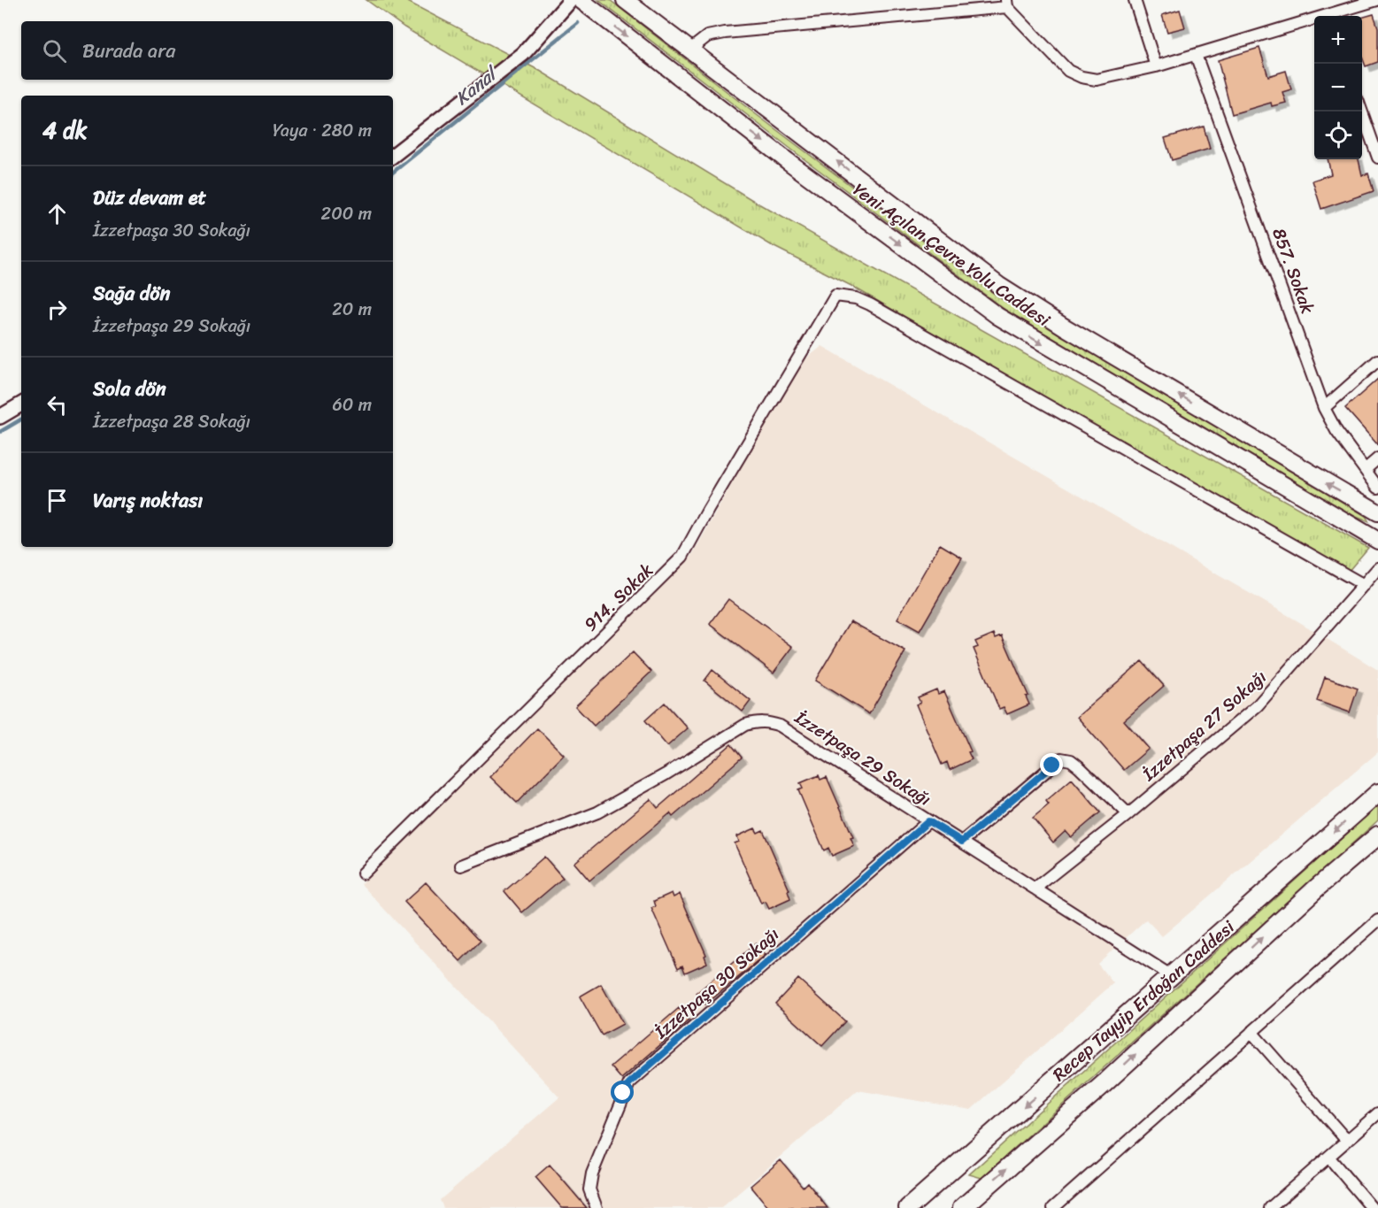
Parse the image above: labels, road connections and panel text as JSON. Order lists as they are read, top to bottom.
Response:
{
  "streets": {
    "main road": ["Yeni Açılan Çevre Yolu Caddesi", "Recep Tayyip Erdoğan Caddesi"],
    "street": [
      "857. Sokak",
      "914. Sokak",
      "İzzetpaşa 27 Sokağı",
      "İzzetpaşa 29 Sokağı",
      "İzzetpaşa 30 Sokağı"
    ]
  },
  "crossings": [
    ["914. Sokak", "İzzetpaşa 27 Sokağı"],
    ["İzzetpaşa 27 Sokağı", "İzzetpaşa 29 Sokağı"],
    ["İzzetpaşa 29 Sokağı", "İzzetpaşa 30 Sokağı"],
    ["İzzetpaşa 29 Sokağı", "Recep Tayyip Erdoğan Caddesi"]
  ],
  "water": ["Kanal"],
  "page": {
    "map_buttons": ["+", "−"],
    "search": "Burada ara",
    "heading": ["4 dk", "Yaya · 280 m"],
    "list": [
      ["Düz devam et", "İzzetpaşa 30 Sokağı", "200 m"],
      ["Sağa dön", "İzzetpaşa 29 Sokağı", "20 m"],
      ["Sola dön", "İzzetpaşa 28 Sokağı", "60 m"],
      "Varış noktası"
    ]
  }
}
